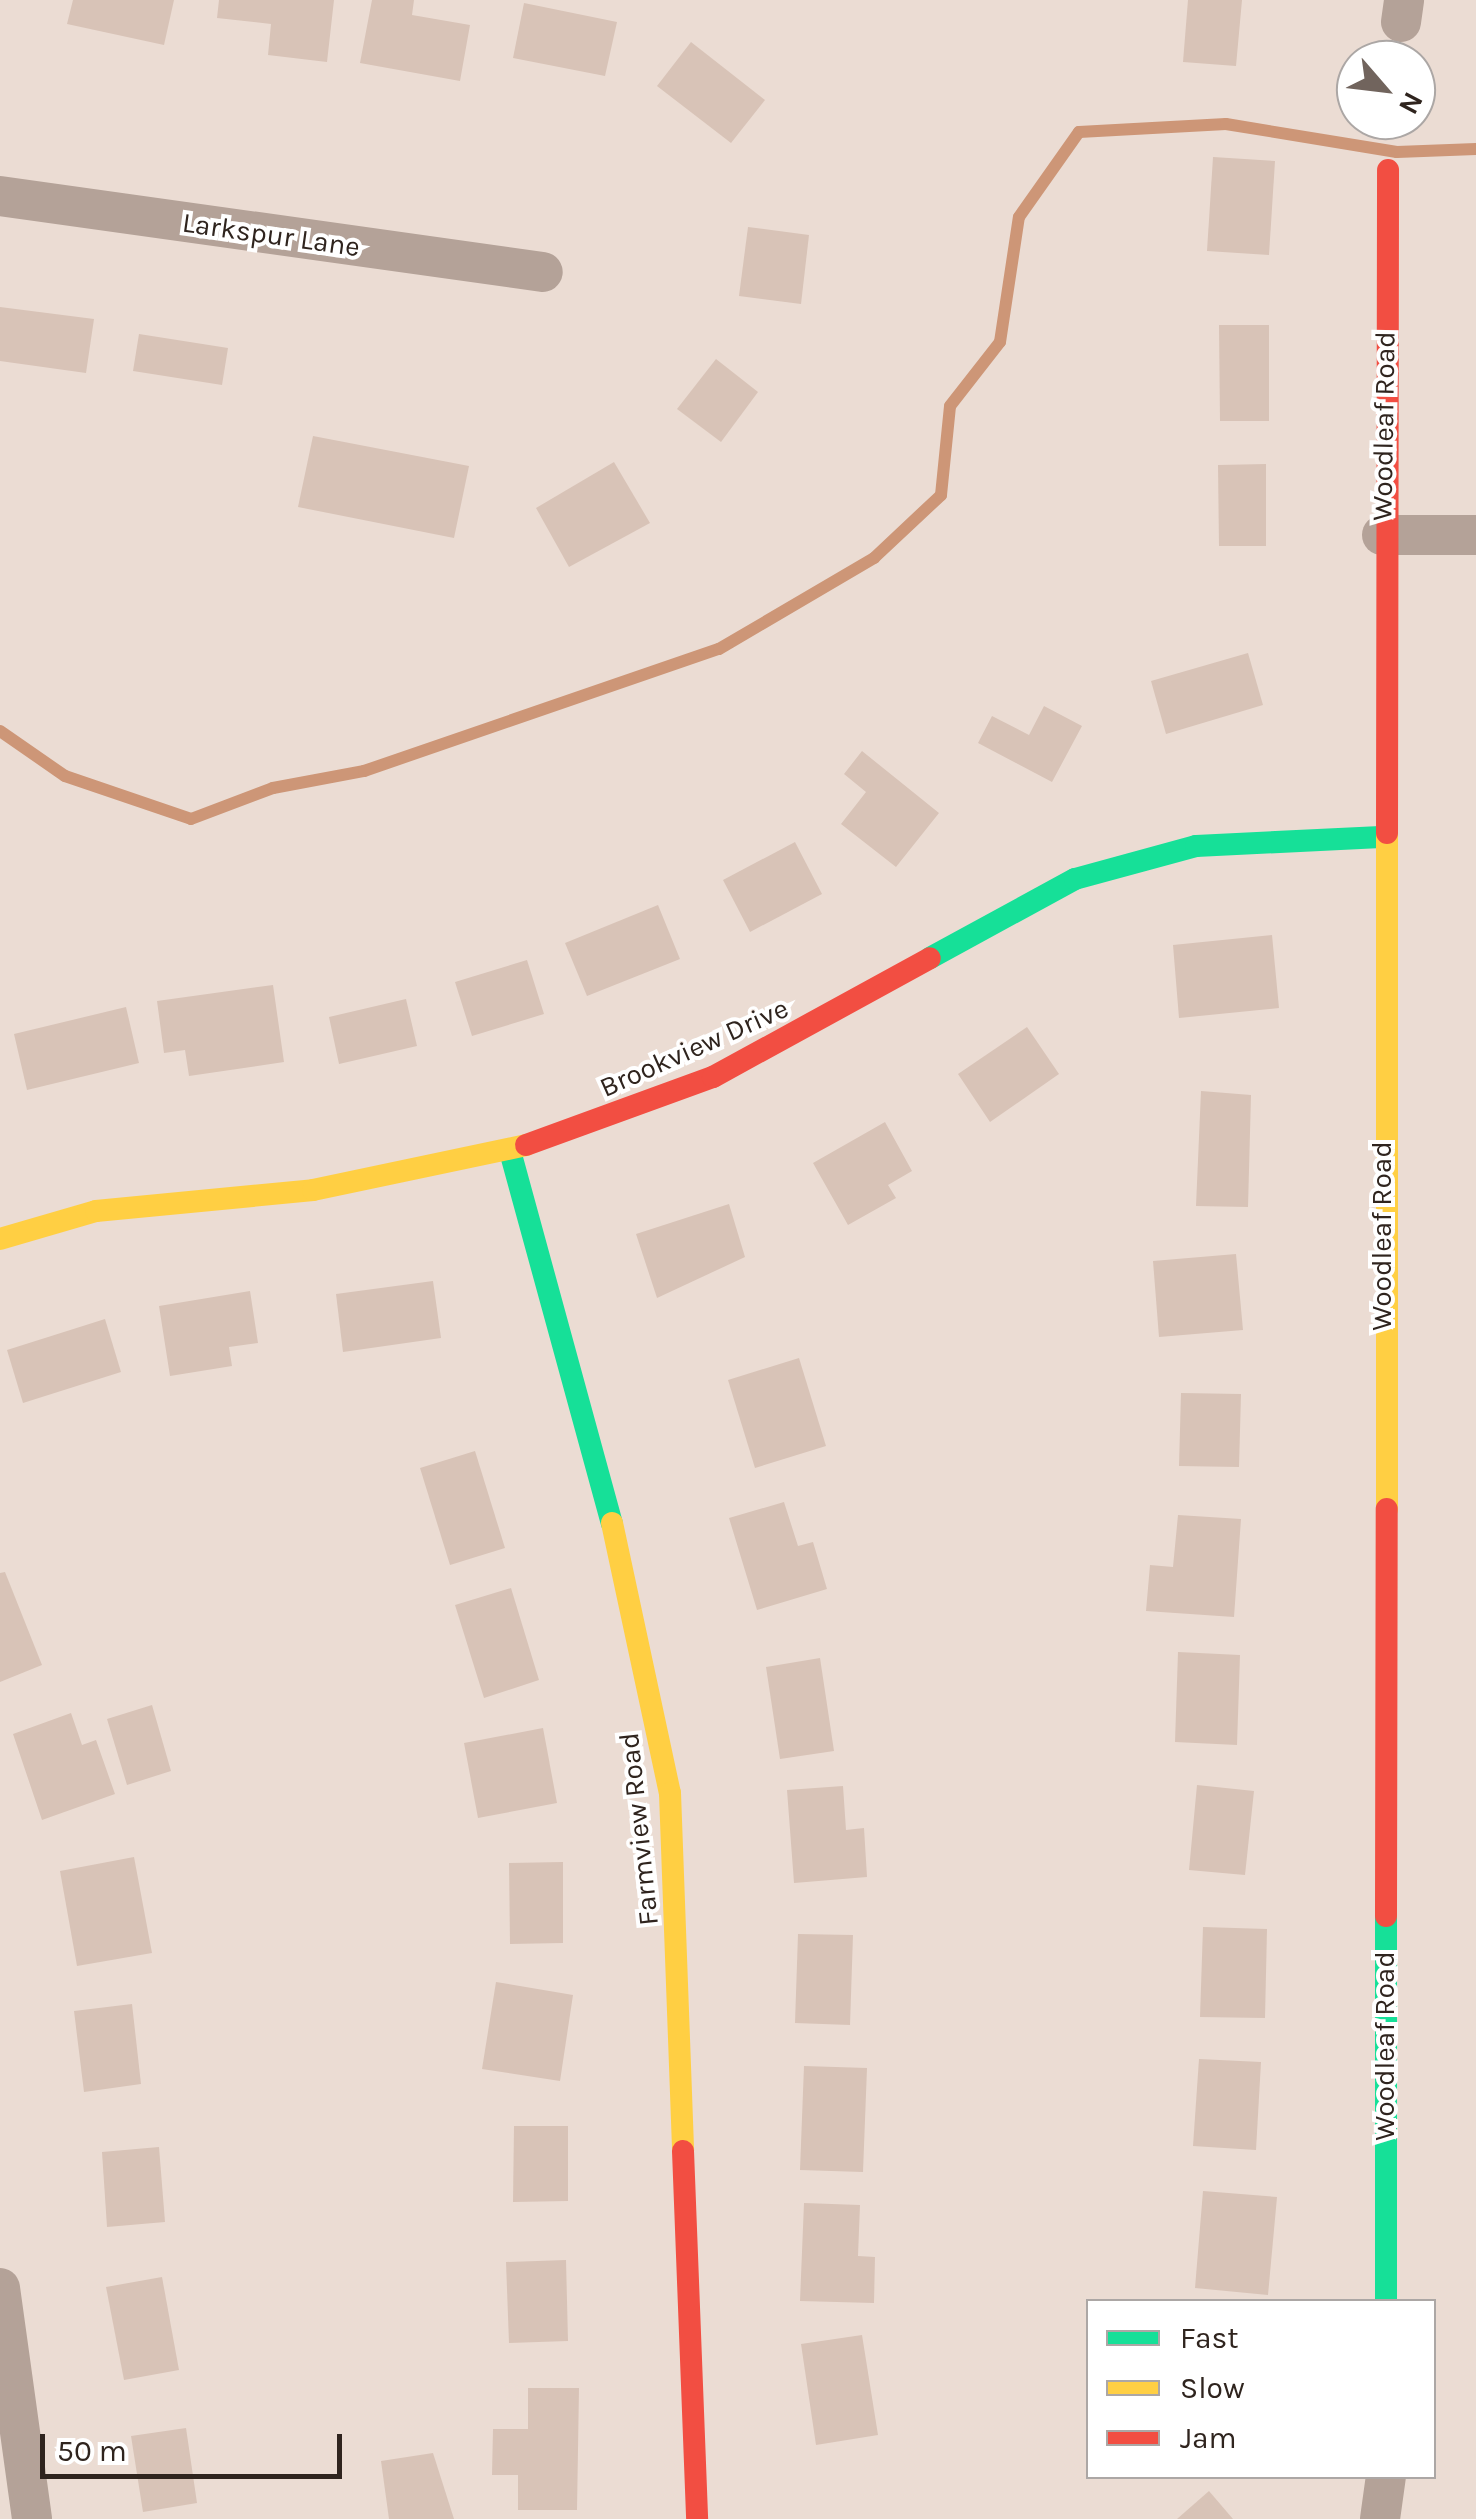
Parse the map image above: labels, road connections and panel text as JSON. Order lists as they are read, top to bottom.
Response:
{
  "streets": {
    "street": [
      "Larkspur Lane",
      "Woodleaf Road",
      "Brookview Drive",
      "Farmview Road"
    ]
  },
  "crossings": [
    ["Woodleaf Road", "Brookview Drive"],
    ["Brookview Drive", "Farmview Road"]
  ],
  "legend": ["Fast", "Slow", "Jam"],
  "scale_bar": "50 m",
  "north": "bottom right"
}
